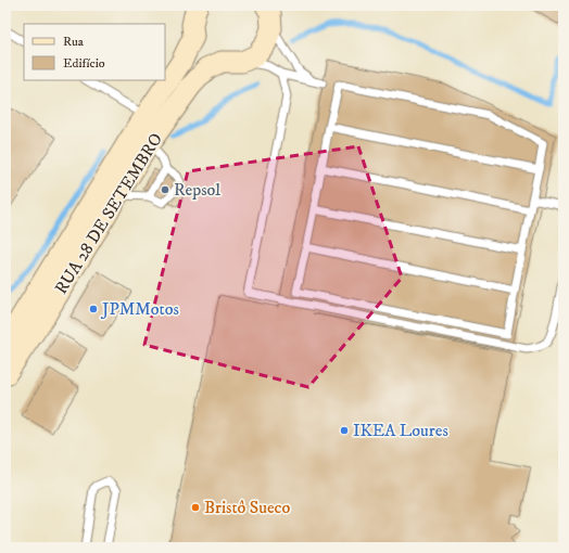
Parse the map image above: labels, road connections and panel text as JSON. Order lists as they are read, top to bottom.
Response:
{
  "streets": {
    "main road": ["RUA 28 DE SETEMBRO"]
  },
  "places": [
    "Repsol",
    "JPMMotos",
    "IKEA Loures",
    "Bristô Sueco"
  ],
  "legend": ["Rua", "Edifício"]
}
